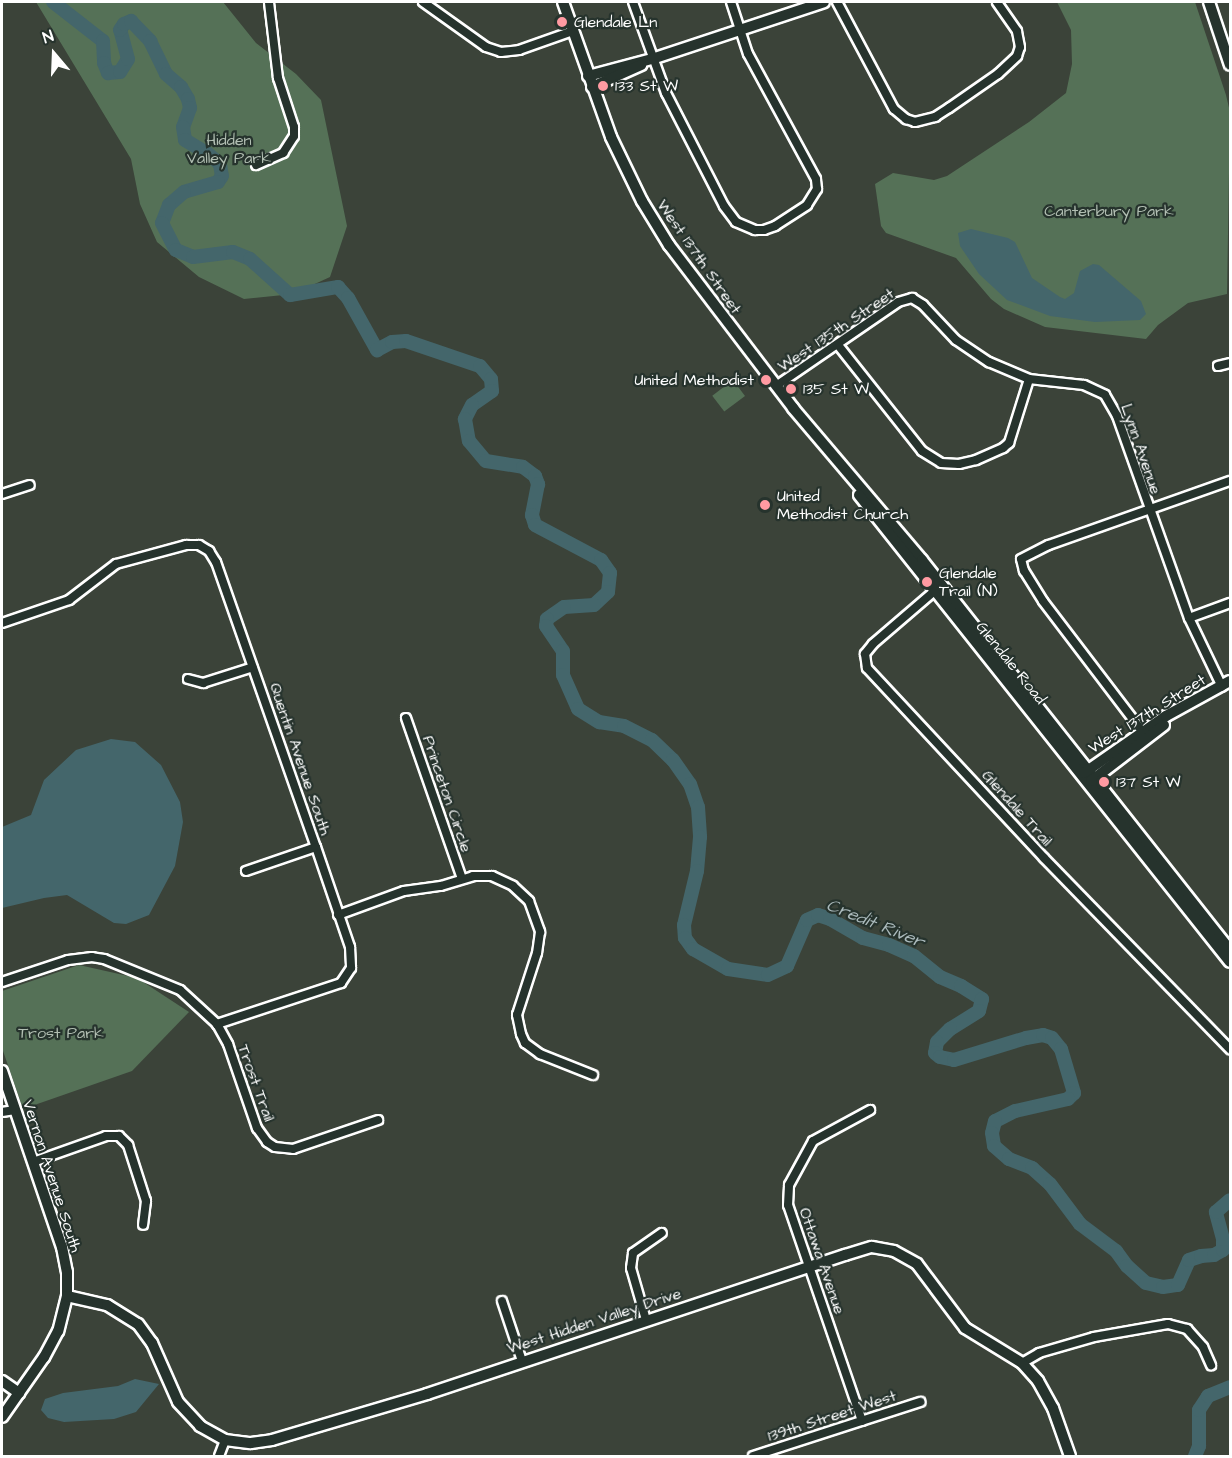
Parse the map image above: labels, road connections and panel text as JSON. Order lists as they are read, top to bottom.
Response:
{
  "streets": {
    "street": [
      "West 137th Street",
      "West 135th Street",
      "Lynn Avenue",
      "Glendale Road",
      "Quentin Avenue South",
      "Princeton Circle",
      "Glendale Trail",
      "Trost Trail",
      "Vernon Avenue South",
      "Ottawa Avenue",
      "West Hidden Valley Drive",
      "139th Street West"
    ]
  },
  "crossings": [
    ["West 137th Street", "West 135th Street"],
    ["West 137th Street", "Lynn Avenue"],
    ["West 137th Street", "Glendale Road"],
    ["West 135th Street", "Lynn Avenue"],
    ["Glendale Road", "Glendale Trail"],
    ["Quentin Avenue South", "Trost Trail"],
    ["Ottawa Avenue", "West Hidden Valley Drive"],
    ["Ottawa Avenue", "139th Street West"]
  ],
  "water": ["Credit River"],
  "parks": ["Hidden Valley Park", "Canterbury Park", "Trost Park"],
  "places": [
    "Glendale Ln",
    "133 St W",
    "United Methodist",
    "135 St W",
    "United Methodist Church",
    "Glendale Trail (N)",
    "137 St W"
  ],
  "north": "top"
}
